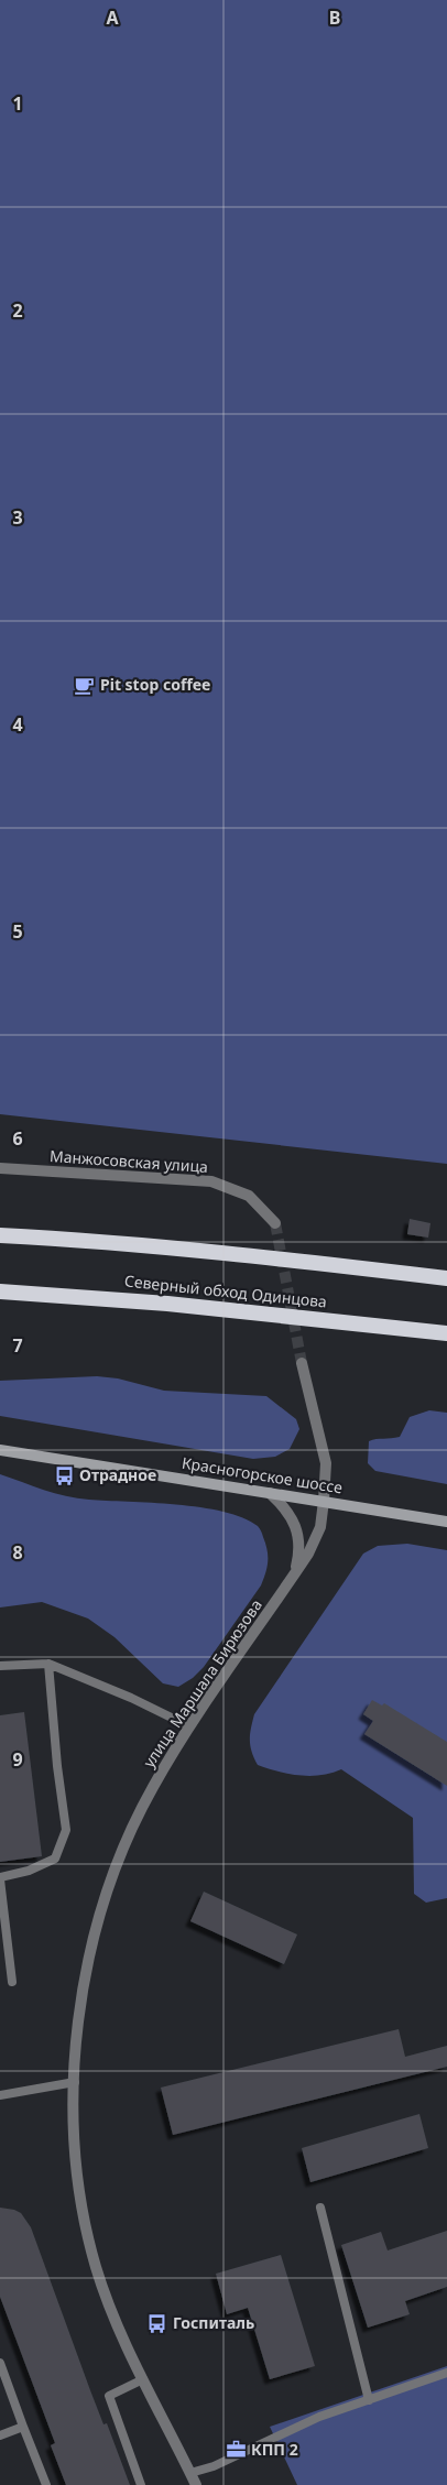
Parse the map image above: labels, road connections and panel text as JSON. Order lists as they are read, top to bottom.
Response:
{
  "streets": {
    "highway": ["Северный обход Одинцова"],
    "main road": ["Красногорское шоссе"],
    "street": ["Манжосовская улица", "улица Маршала Бирюзова"]
  },
  "crossings": [
    ["Красногорское шоссе", "улица Маршала Бирюзова"]
  ],
  "places": {
    "cafe": ["Pit stop coffee"],
    "bus stop": ["Отрадное", "Госпиталь"],
    "office": ["КПП 2"]
  },
  "grid": {
    "columns": ["A", "B"],
    "rows": [
      "1",
      "2",
      "3",
      "4",
      "5",
      "6",
      "7",
      "8",
      "9"
    ]
  }
}
